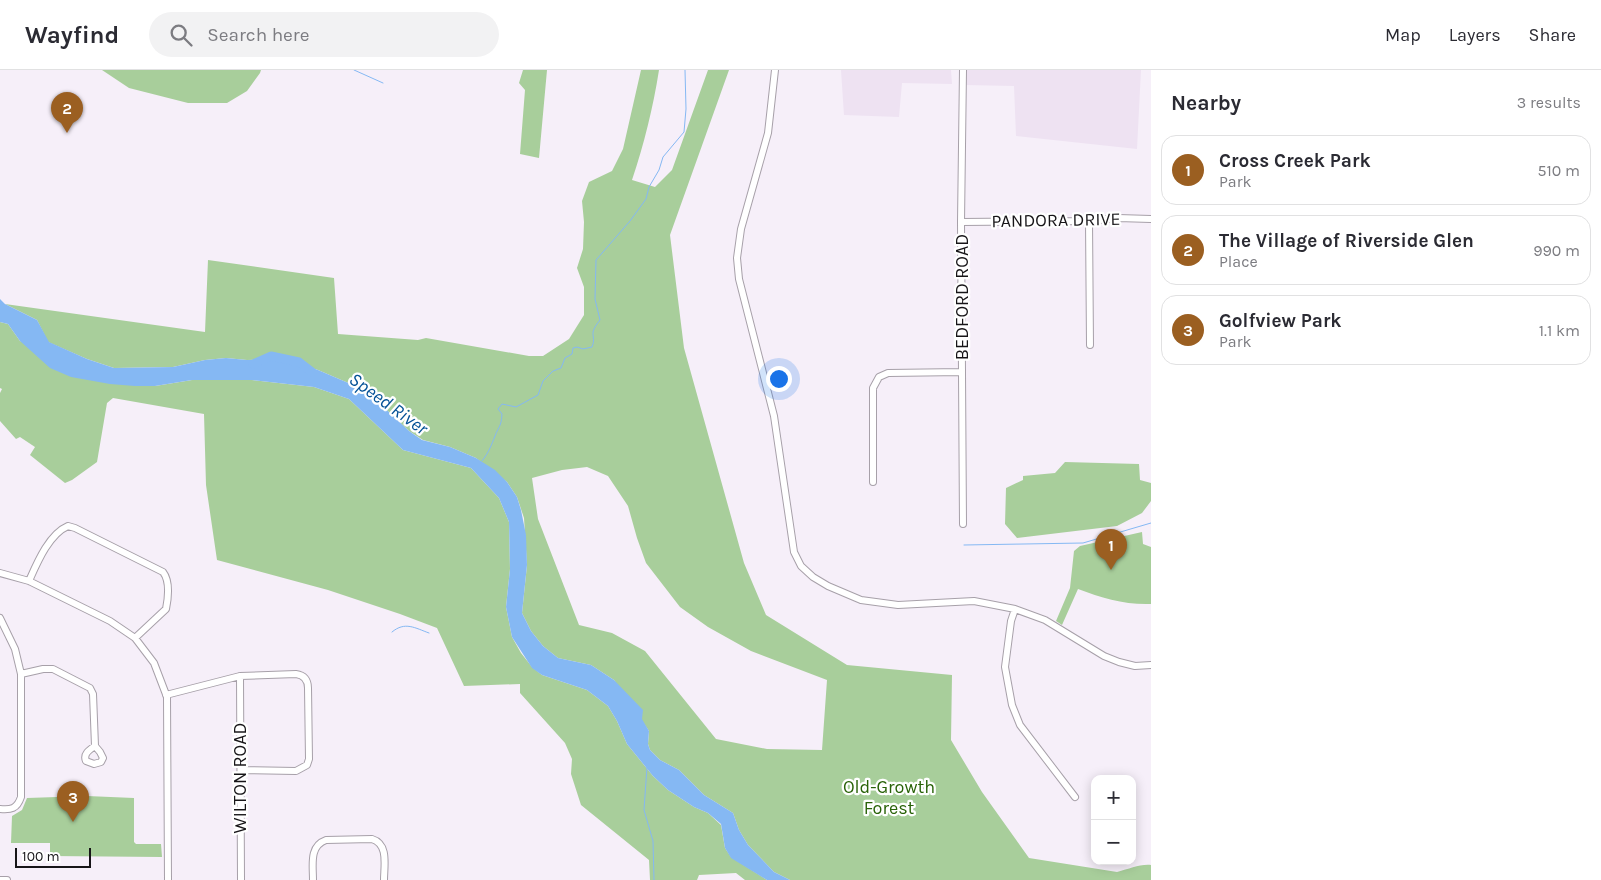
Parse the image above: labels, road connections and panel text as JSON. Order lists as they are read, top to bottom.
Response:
{
  "streets": {
    "street": ["PANDORA DRIVE", "BEDFORD ROAD", "WILTON ROAD"]
  },
  "crossings": [
    ["PANDORA DRIVE", "BEDFORD ROAD"]
  ],
  "water": ["Speed River"],
  "parks": ["Old-Growth Forest"],
  "scale_bar": "100 m",
  "page": {
    "header": "Wayfind",
    "search": "Search here",
    "nav": ["Map", "Layers", "Share"],
    "heading": ["Nearby", "3 results"],
    "pins": ["2", "1", "3"],
    "list": [
      {
        "mark": "1",
        "name": "Cross Creek Park",
        "note": "Park",
        "value": "510 m"
      },
      {
        "mark": "2",
        "name": "The Village of Riverside Glen",
        "note": "Place",
        "value": "990 m"
      },
      {
        "mark": "3",
        "name": "Golfview Park",
        "note": "Park",
        "value": "1.1 km"
      }
    ],
    "map_buttons": ["+", "−"],
    "scale": "100 m"
  }
}
